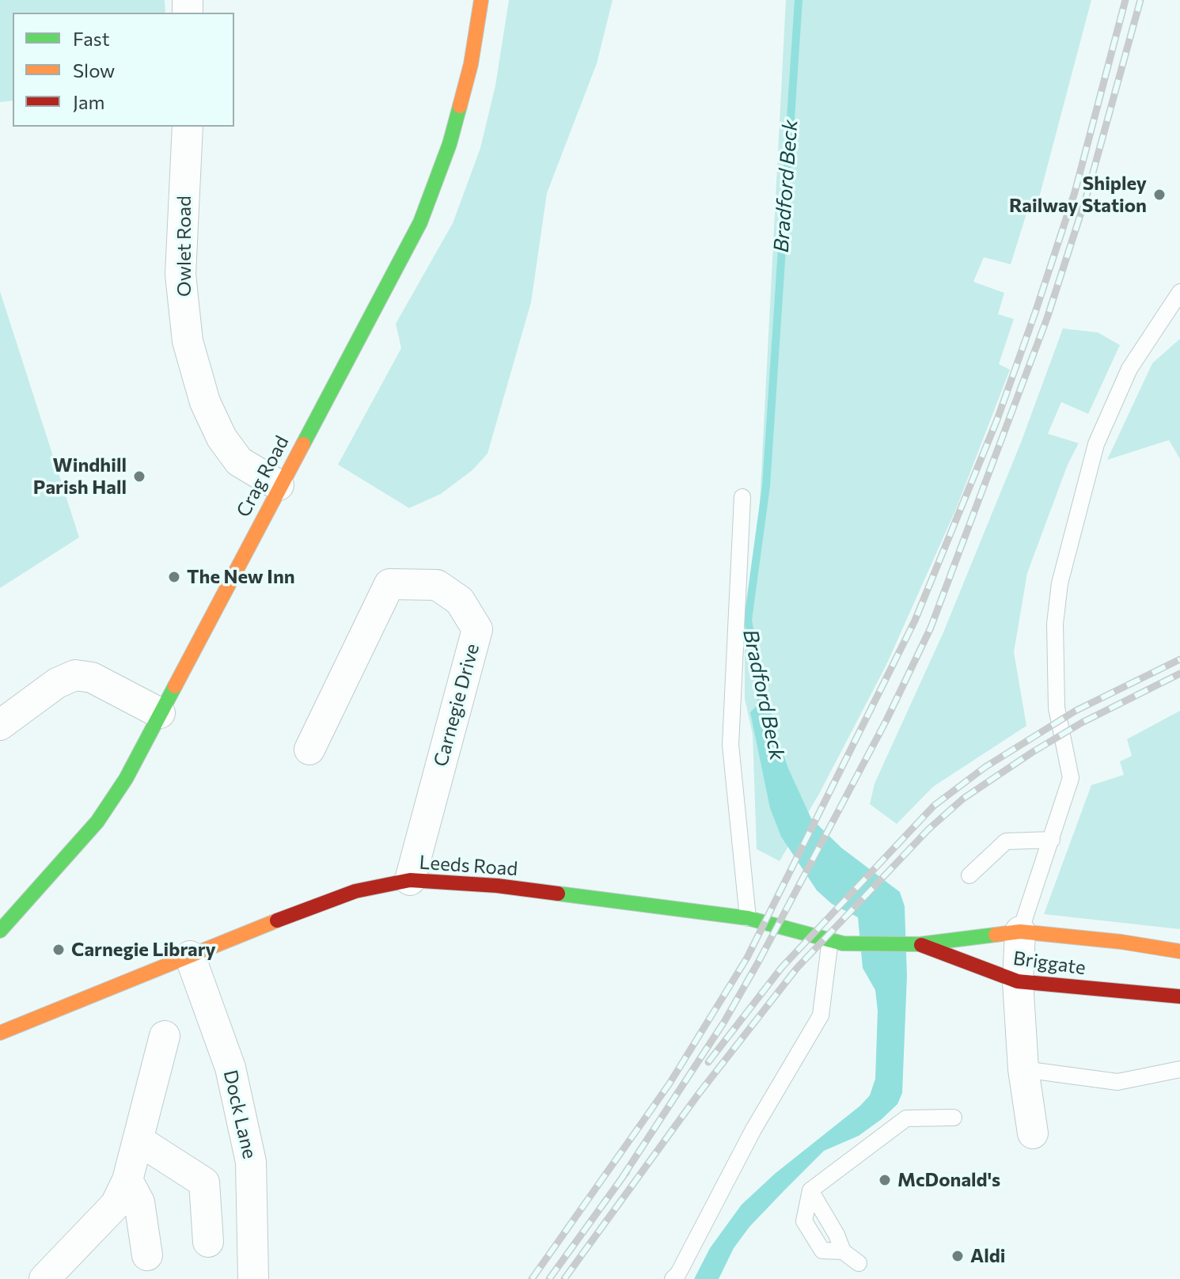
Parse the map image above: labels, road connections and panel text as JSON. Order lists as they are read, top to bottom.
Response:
{
  "streets": {
    "main road": ["Crag Road", "Leeds Road", "Briggate"],
    "street": ["Owlet Road", "Carnegie Drive", "Dock Lane"]
  },
  "crossings": [
    ["Owlet Road", "Crag Road"],
    ["Carnegie Drive", "Leeds Road"],
    ["Leeds Road", "Briggate"],
    ["Leeds Road", "Dock Lane"]
  ],
  "water": ["Bradford Beck"],
  "places": [
    "Shipley Railway Station",
    "Windhill Parish Hall",
    "The New Inn",
    "Carnegie Library",
    "McDonald's",
    "Aldi"
  ],
  "legend": ["Fast", "Slow", "Jam"]
}
